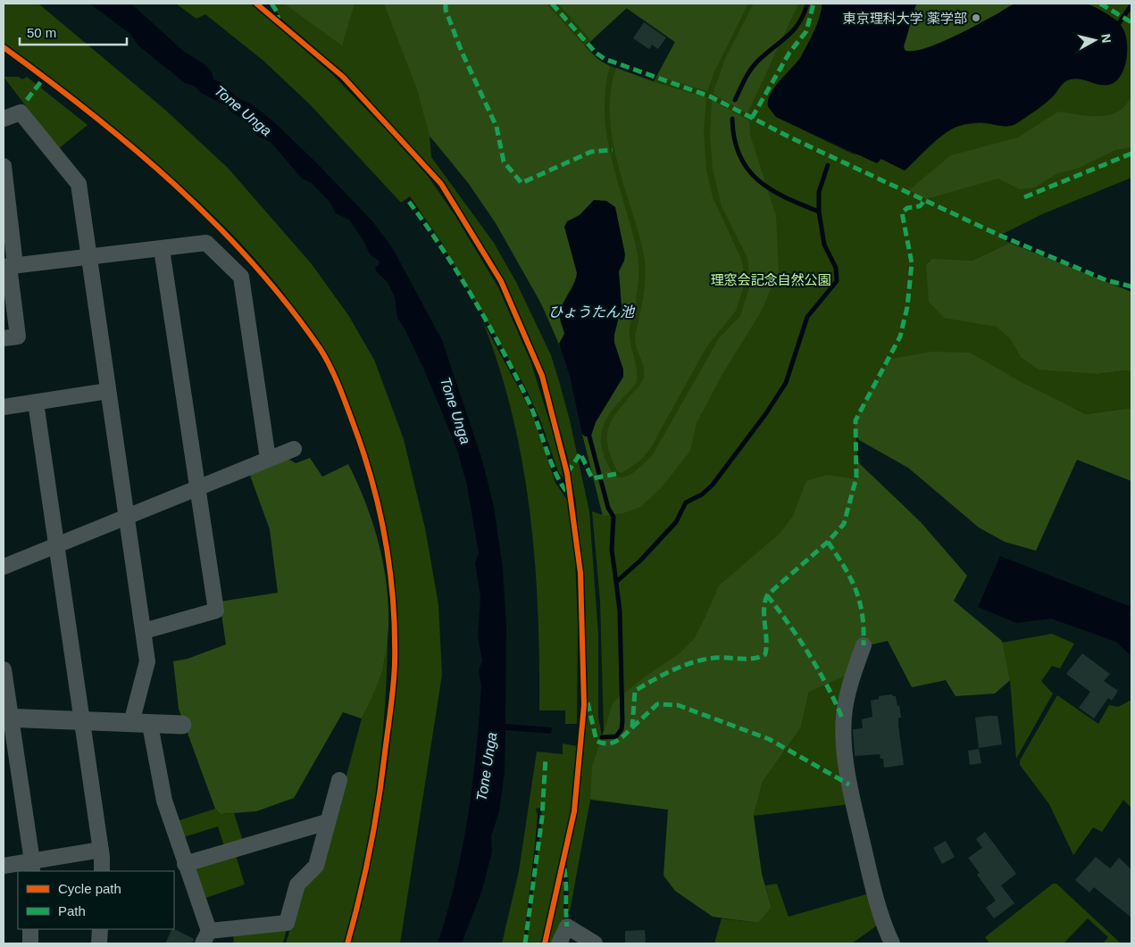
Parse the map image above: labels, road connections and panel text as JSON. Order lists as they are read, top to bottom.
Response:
{
  "water": ["Tone Unga", "ひょうたん池"],
  "parks": ["理窓会記念自然公園"],
  "places": ["東京理科大学 薬学部"],
  "legend": ["Cycle path", "Path"],
  "scale_bar": "50 m",
  "north": "right"
}
